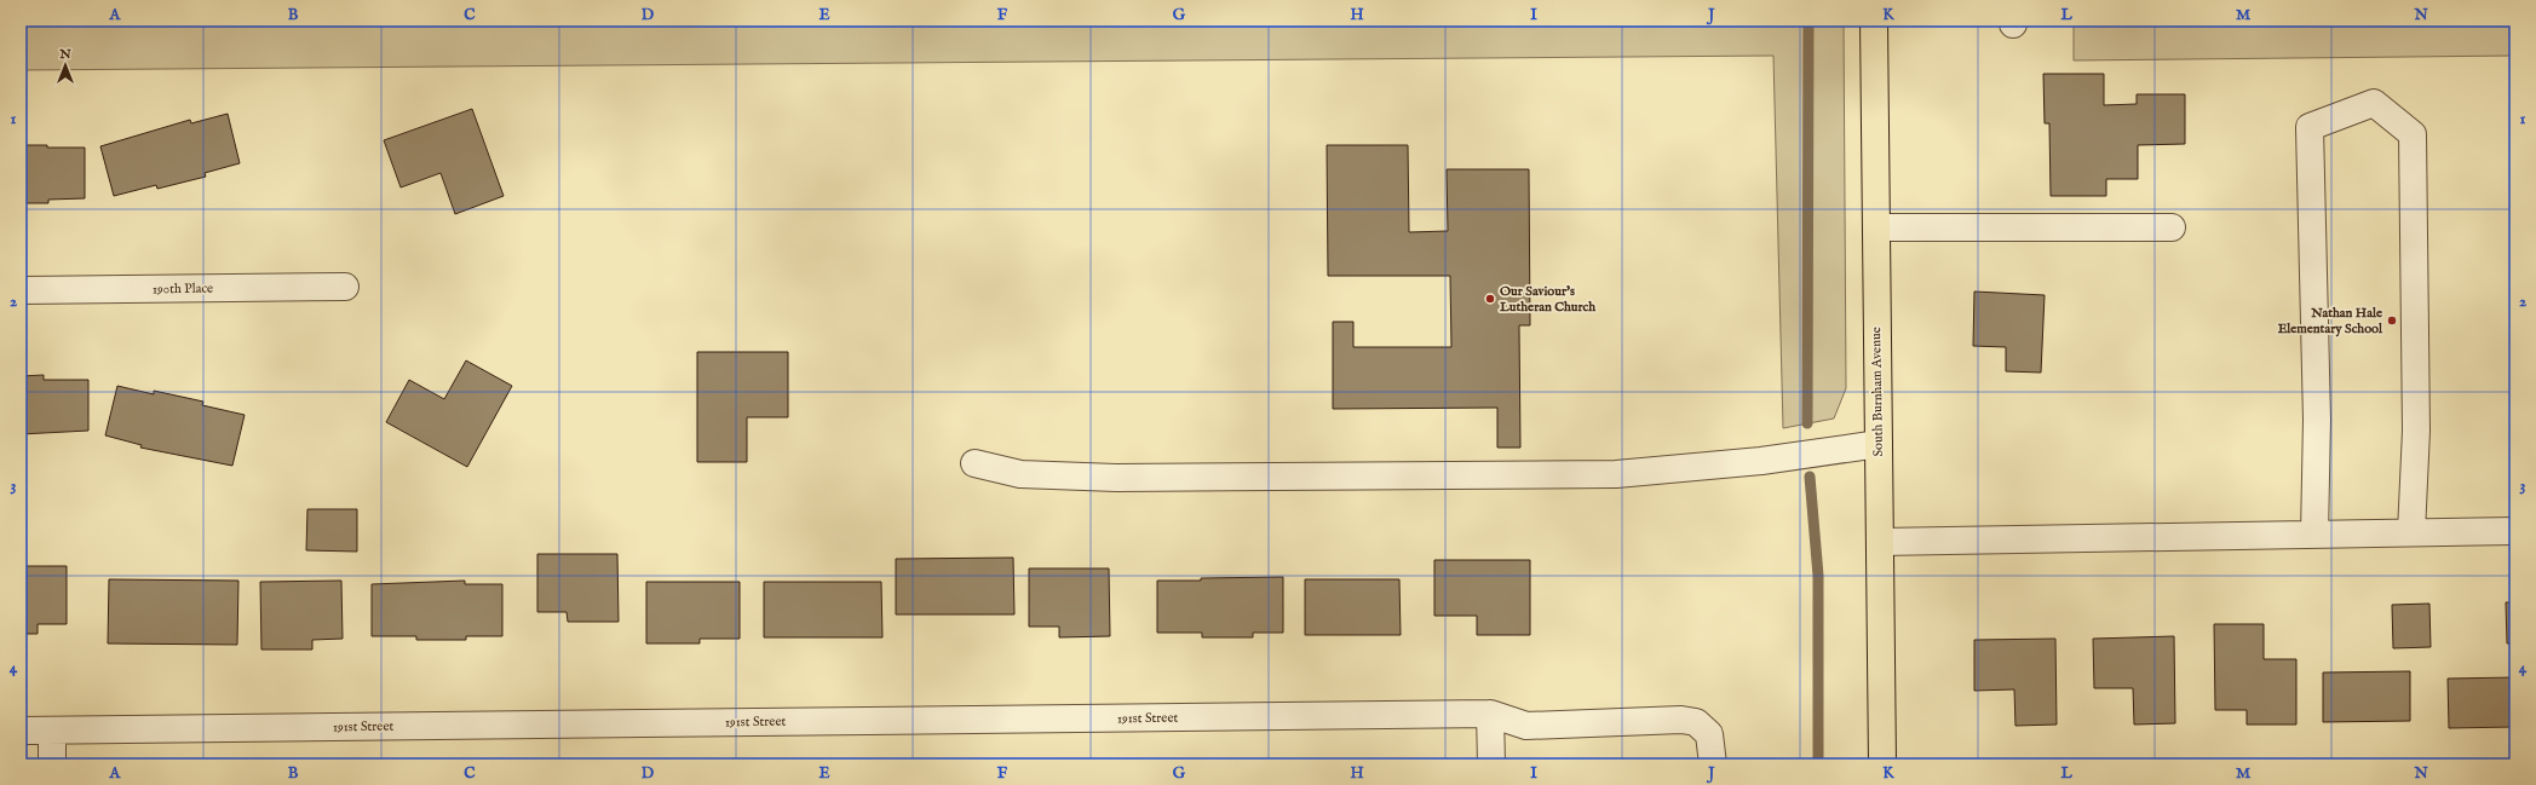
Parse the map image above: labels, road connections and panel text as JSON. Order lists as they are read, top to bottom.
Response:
{
  "streets": {
    "main road": ["South Burnham Avenue"],
    "street": ["190th Place", "191st Street"]
  },
  "places": ["Our Saviour's Lutheran Church", "Nathan Hale Elementary School"],
  "north": "top",
  "grid": {
    "columns": [
      "A",
      "B",
      "C",
      "D",
      "E",
      "F",
      "G",
      "H",
      "I",
      "J",
      "K",
      "L",
      "M",
      "N"
    ],
    "rows": [
      "1",
      "2",
      "3",
      "4"
    ]
  }
}
